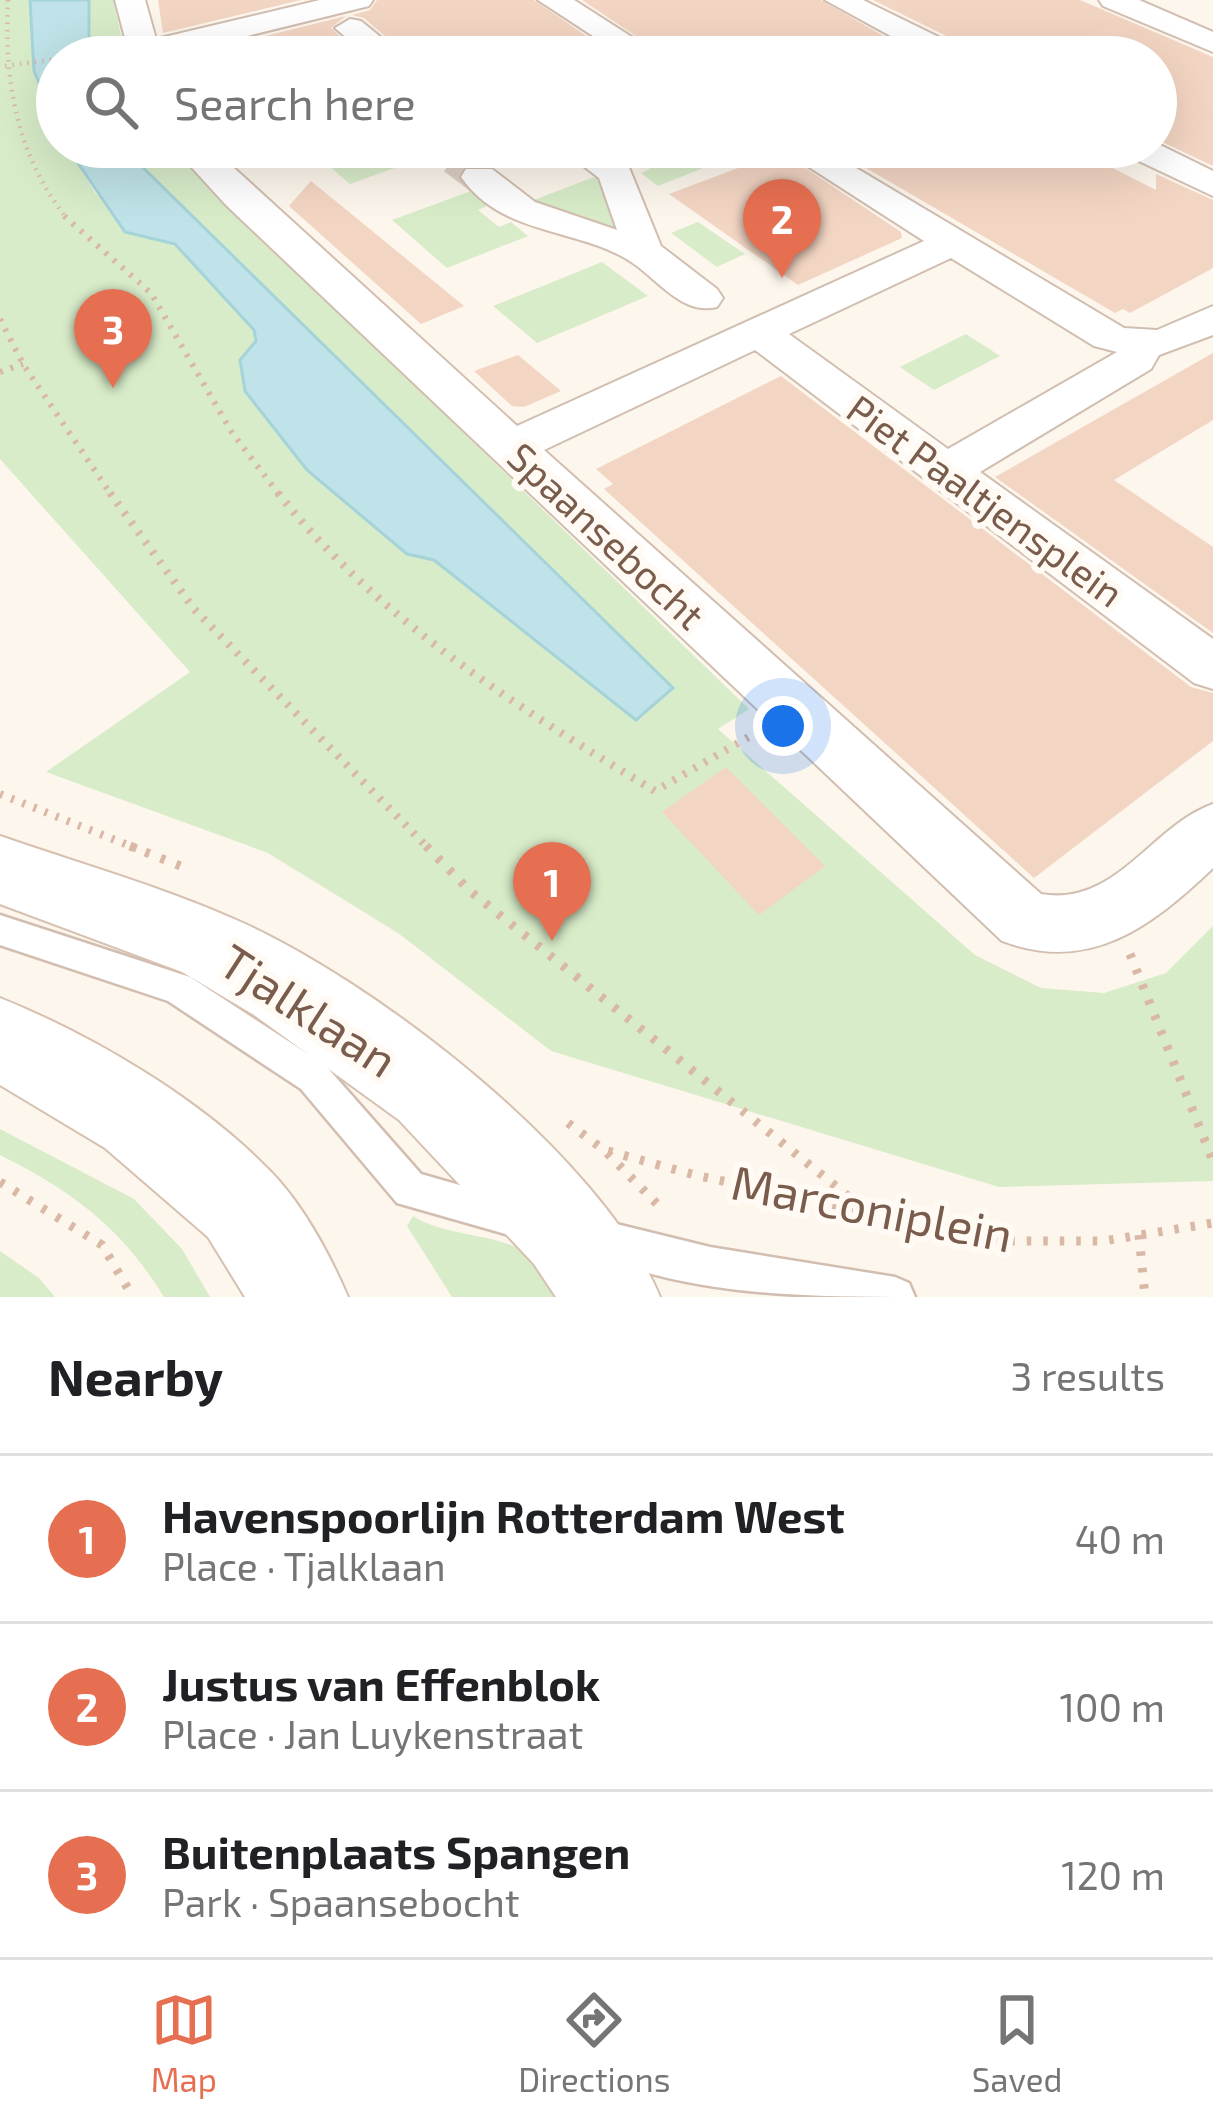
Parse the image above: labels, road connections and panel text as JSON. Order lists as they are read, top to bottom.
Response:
{
  "streets": {
    "main road": ["Tjalklaan"],
    "street": ["Piet Paaltjensplein", "Spaansebocht"],
    "lane": ["Marconiplein"]
  },
  "crossings": [
    ["Tjalklaan", "Marconiplein"]
  ],
  "page": {
    "search": "Search here",
    "pins": ["2", "3", "1"],
    "heading": ["Nearby", "3 results"],
    "list": [
      {
        "mark": "1",
        "name": "Havenspoorlijn Rotterdam West",
        "note": "Place · Tjalklaan",
        "value": "40 m"
      },
      {
        "mark": "2",
        "name": "Justus van Effenblok",
        "note": "Place · Jan Luykenstraat",
        "value": "100 m"
      },
      {
        "mark": "3",
        "name": "Buitenplaats Spangen",
        "note": "Park · Spaansebocht",
        "value": "120 m"
      }
    ],
    "nav": ["Map", "Directions", "Saved"]
  }
}
